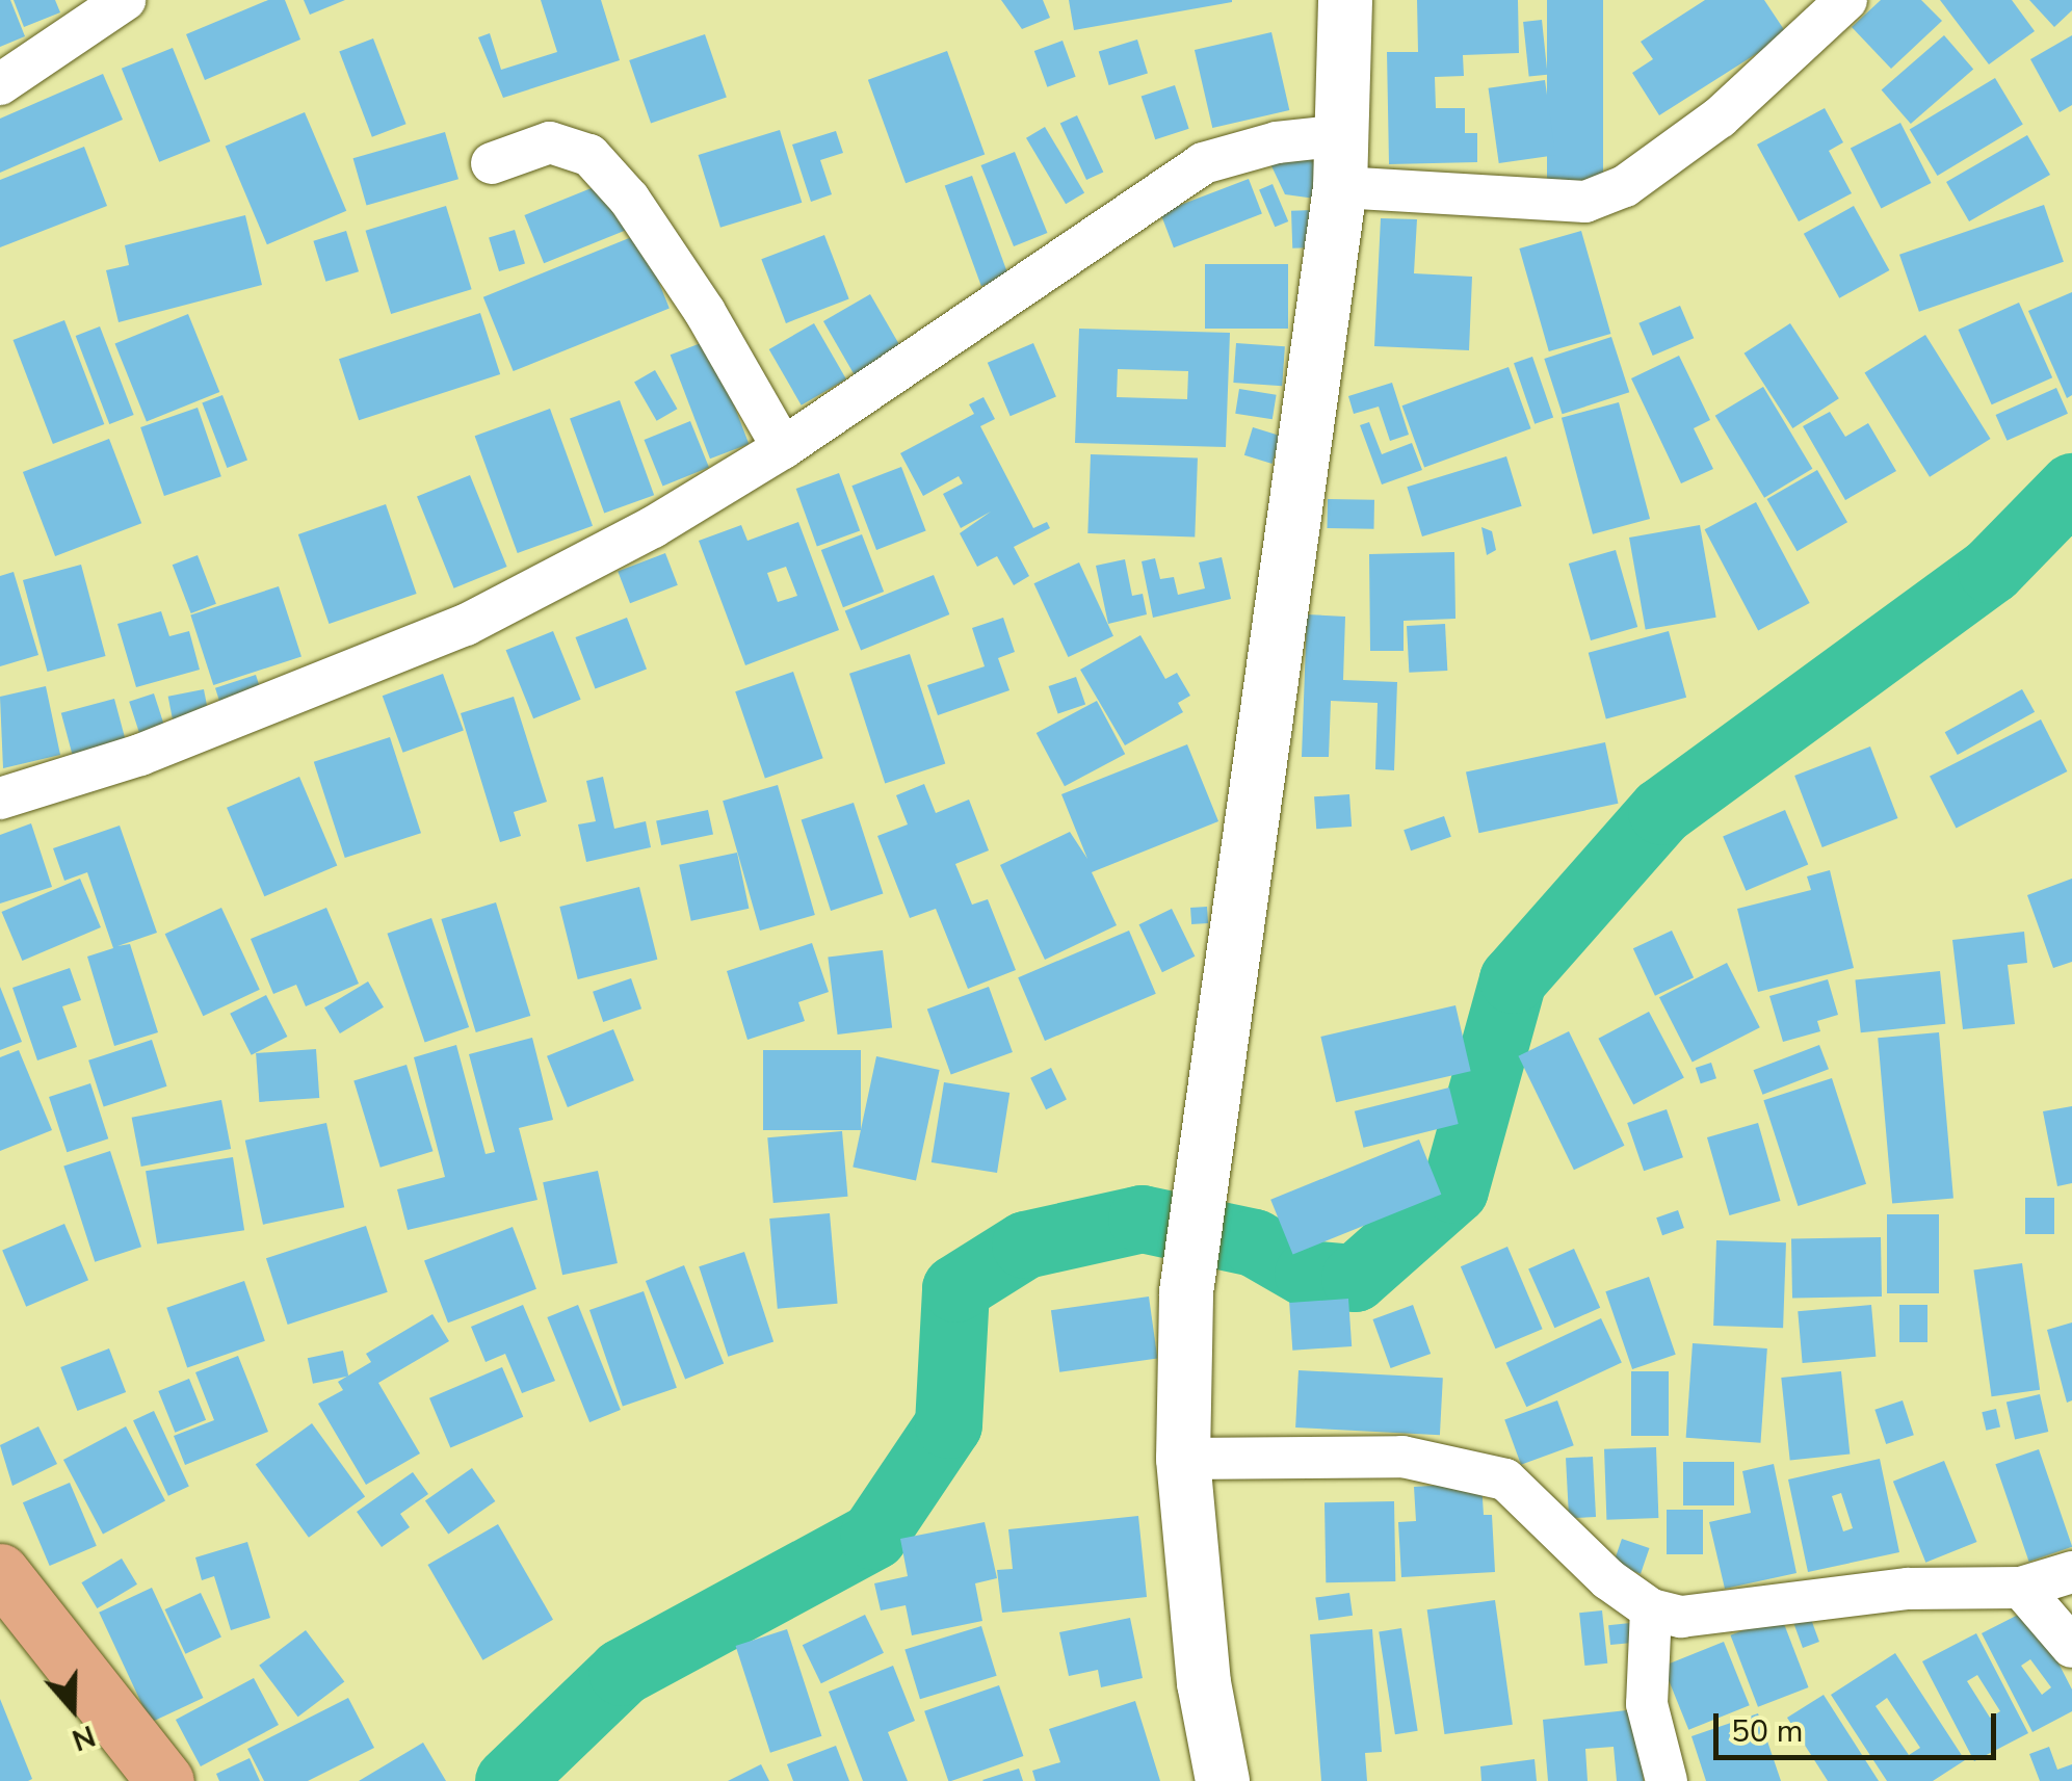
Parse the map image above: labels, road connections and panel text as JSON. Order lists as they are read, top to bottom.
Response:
{
  "scale_bar": "50 m",
  "north": "bottom"
}
